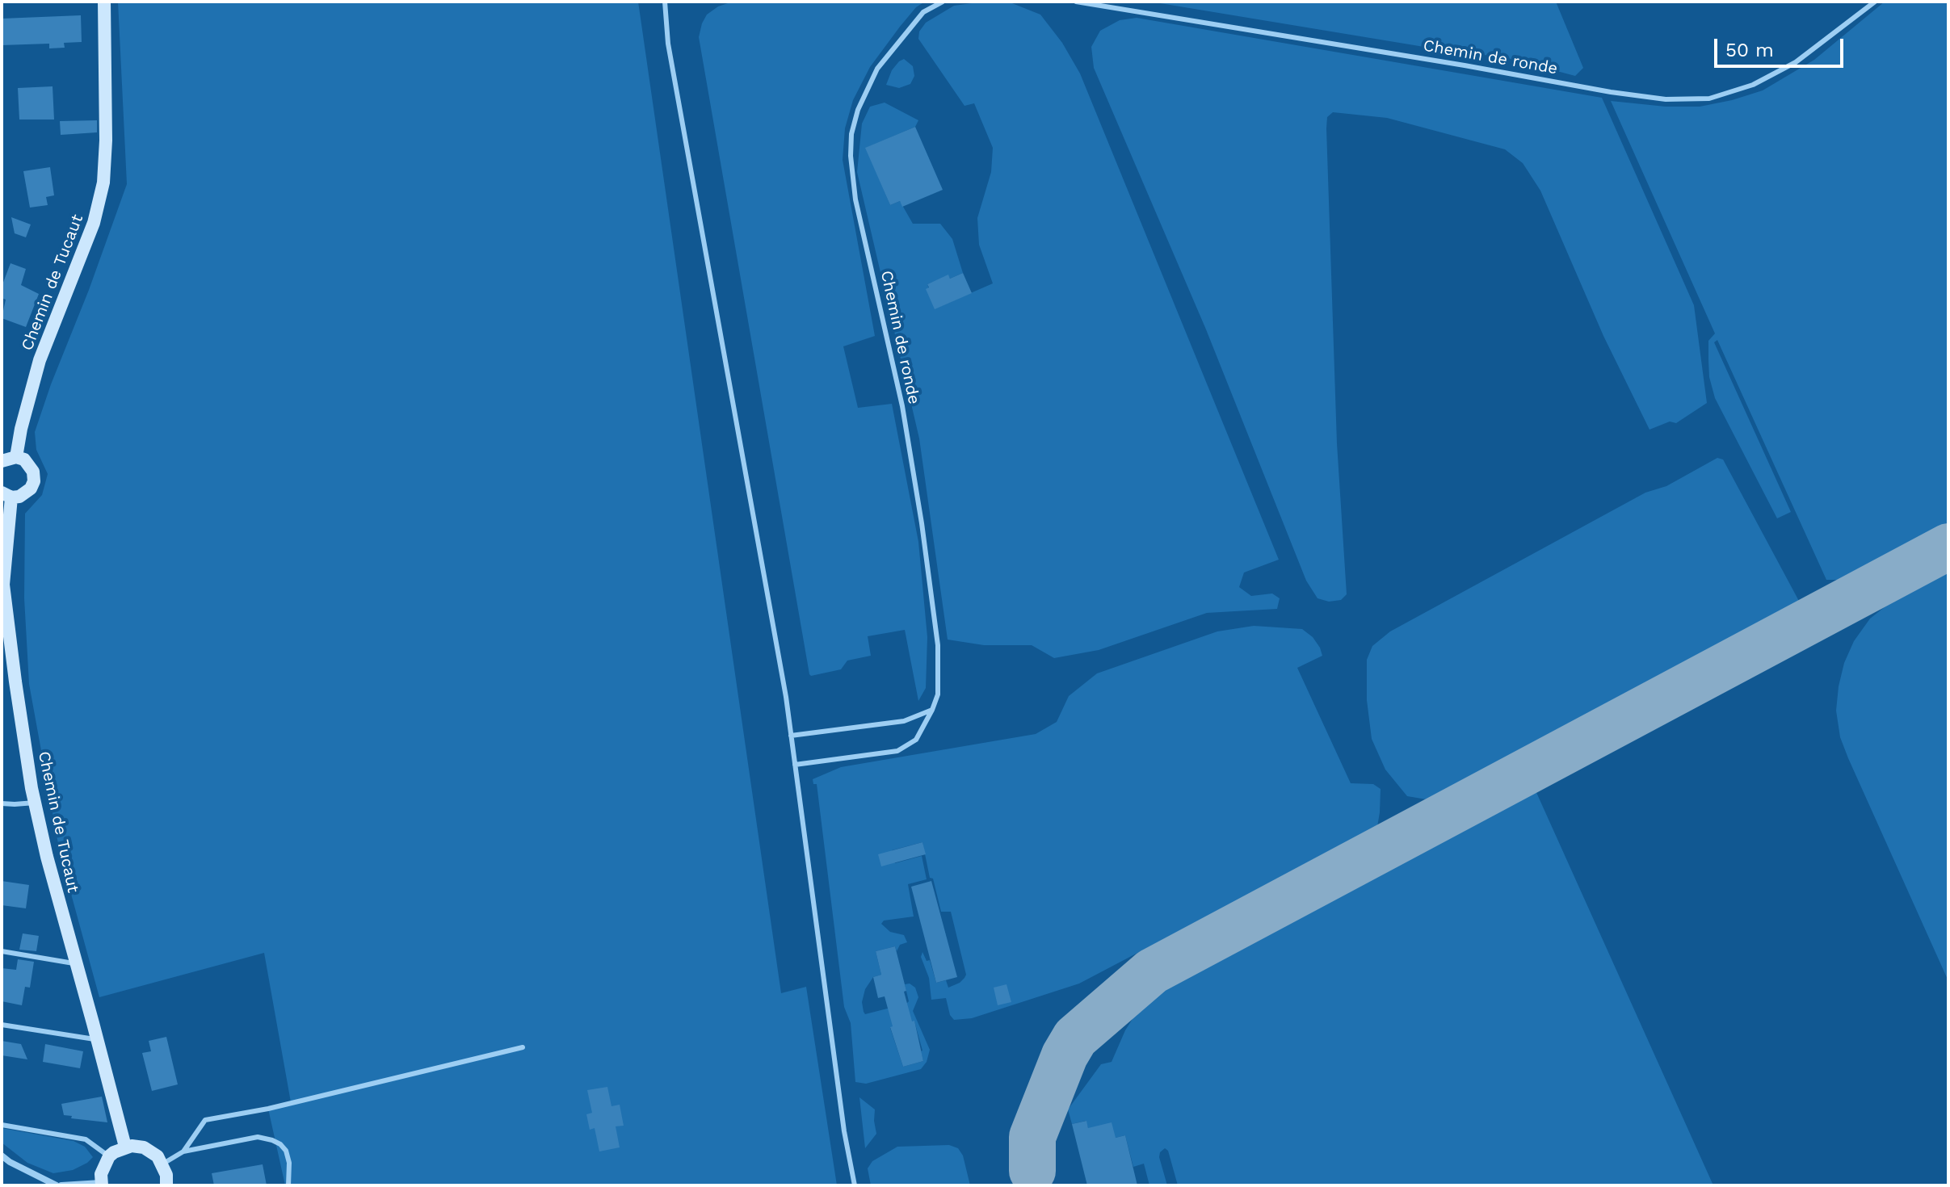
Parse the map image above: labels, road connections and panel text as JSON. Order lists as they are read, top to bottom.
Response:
{
  "streets": {
    "main road": ["Chemin de Tucaut"],
    "lane": ["Chemin de ronde"]
  },
  "scale_bar": "50 m"
}
